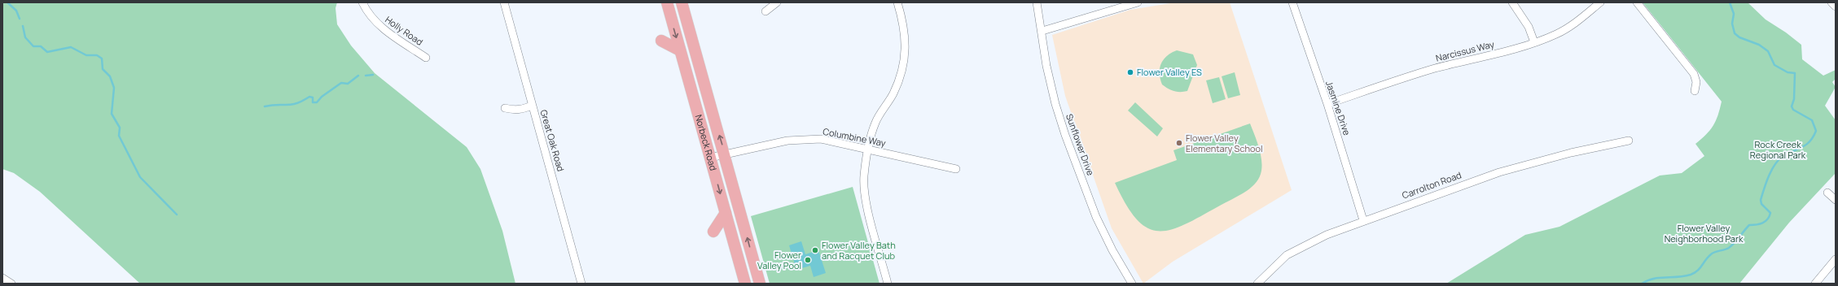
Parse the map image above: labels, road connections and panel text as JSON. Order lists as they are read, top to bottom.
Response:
{
  "streets": {
    "main road": ["Norbeck Road"],
    "street": [
      "Holly Road",
      "Narcissus Way",
      "Jasmine Drive",
      "Columbine Way",
      "Great Oak Road",
      "Sunflower Drive",
      "Carrolton Road"
    ]
  },
  "crossings": [
    ["Narcissus Way", "Jasmine Drive"],
    ["Jasmine Drive", "Carrolton Road"],
    ["Columbine Way", "Norbeck Road"]
  ],
  "parks": ["Rock Creek Regional Park", "Flower Valley Neighborhood Park"],
  "places": [
    "Flower Valley ES",
    "Flower Valley Elementary School",
    "Flower Valley Bath and Racquet Club",
    "Flower Valley Pool"
  ]
}
